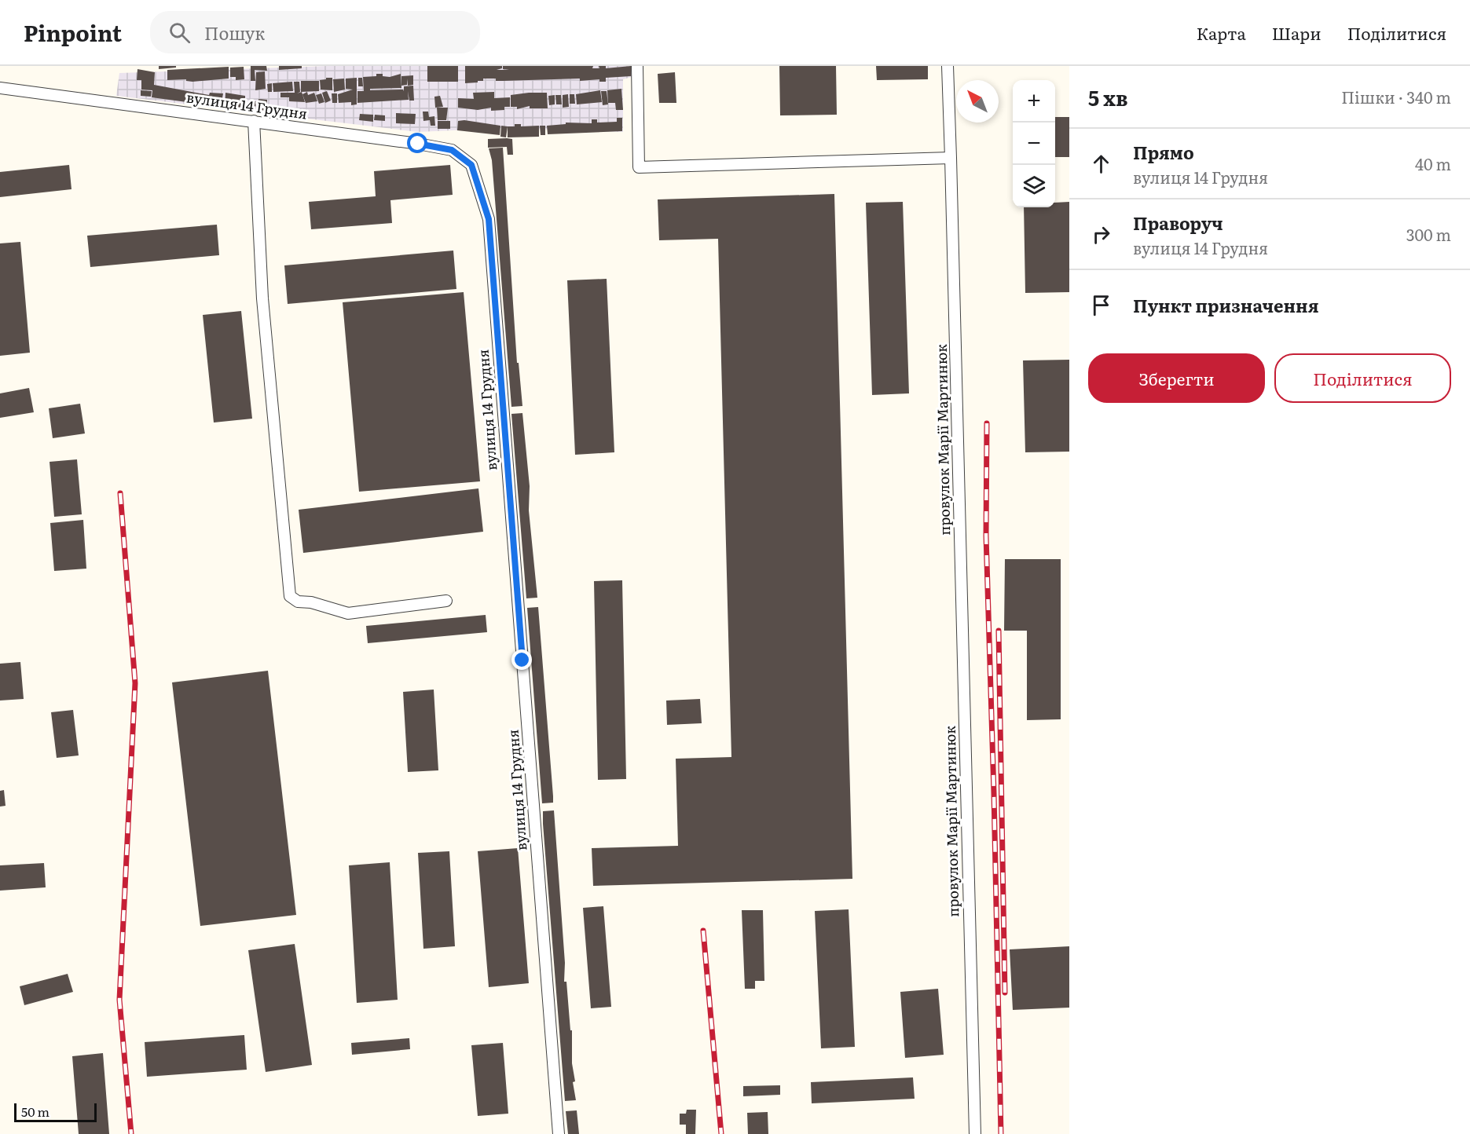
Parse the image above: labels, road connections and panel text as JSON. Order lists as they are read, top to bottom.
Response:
{
  "streets": {
    "street": ["вулиця 14 Грудня", "провулок Марії Мартинюк"]
  },
  "scale_bar": "50 m",
  "north": "top left",
  "page": {
    "header": "Pinpoint",
    "search": "Пошук",
    "nav": ["Карта", "Шари", "Поділитися"],
    "heading": ["5 хв", "Пішки · 340 m"],
    "map_buttons": ["+", "−"],
    "list": [
      ["Прямо", "вулиця 14 Грудня", "40 m"],
      ["Праворуч", "вулиця 14 Грудня", "300 m"],
      "Пункт призначення"
    ],
    "buttons": ["Зберегти", "Поділитися"],
    "scale": "50 m"
  }
}
